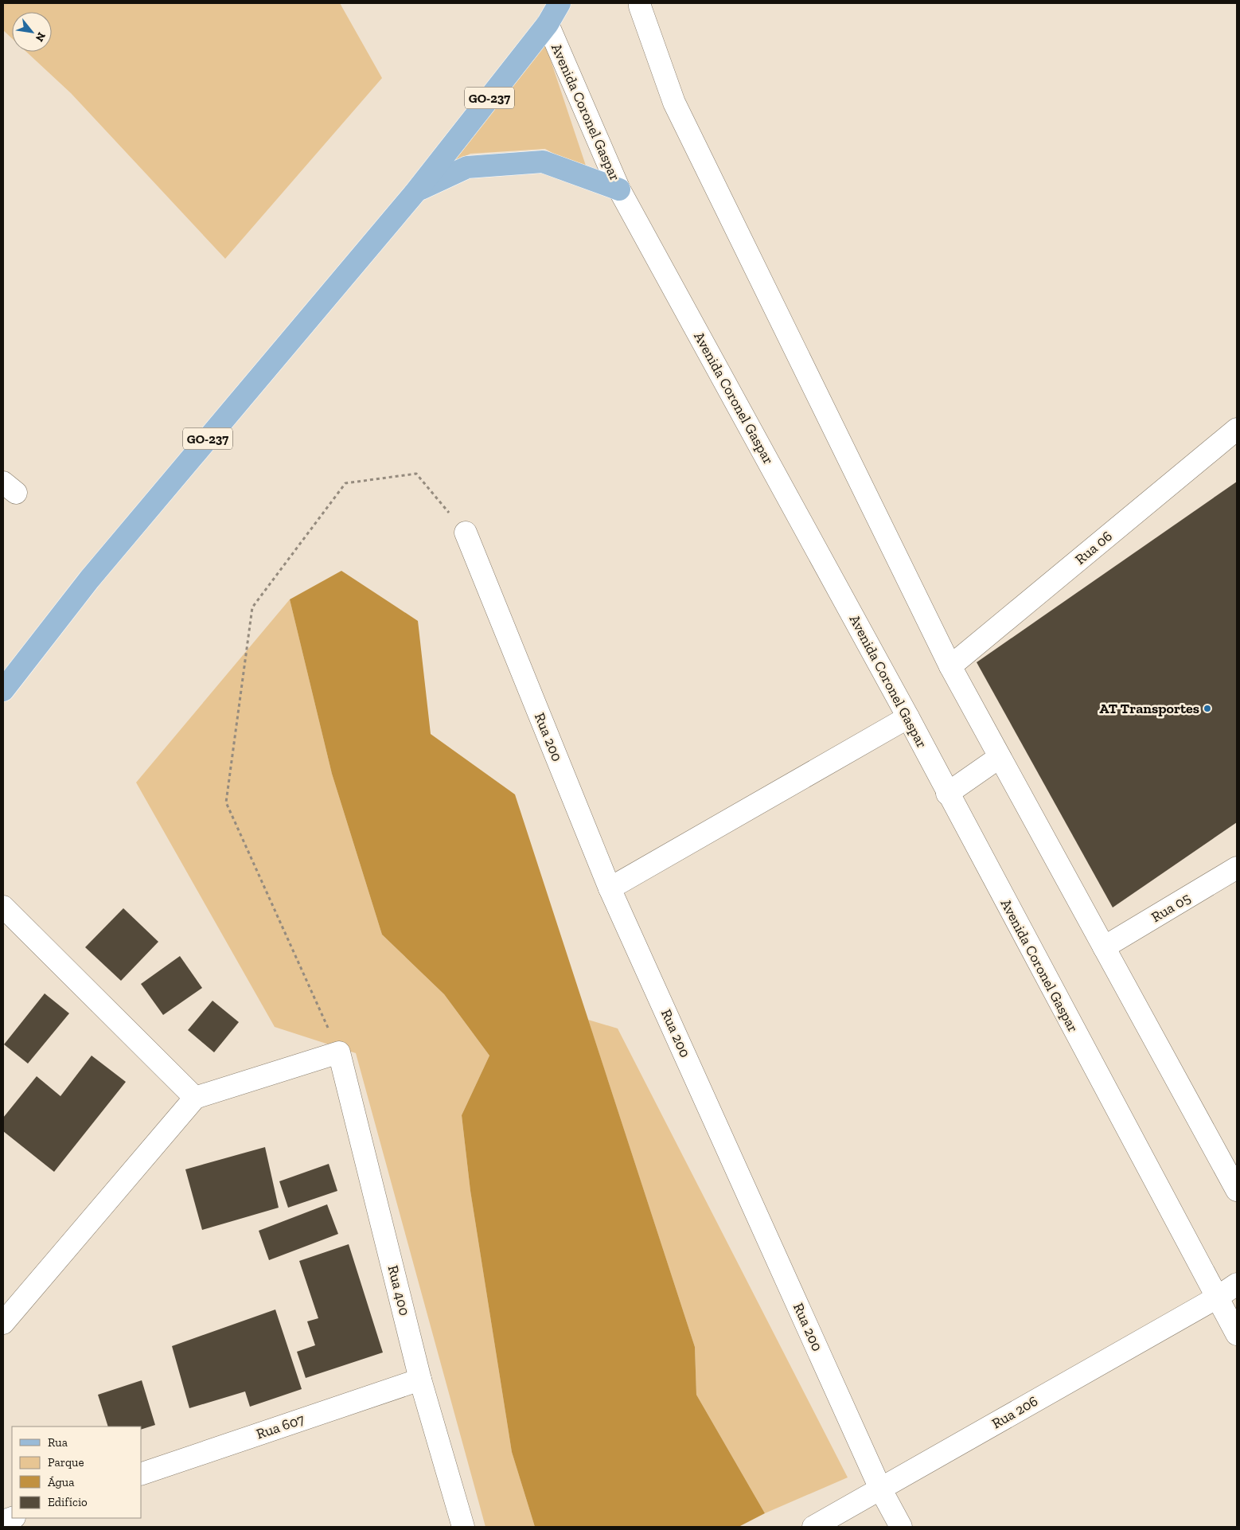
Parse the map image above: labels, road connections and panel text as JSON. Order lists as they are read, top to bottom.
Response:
{
  "streets": {
    "main road": ["GO-237"],
    "street": [
      "Avenida Coronel Gaspar",
      "Rua 06",
      "Rua 200",
      "Rua 05",
      "Rua 400",
      "Rua 206",
      "Rua 607"
    ]
  },
  "crossings": [
    ["GO-237", "Avenida Coronel Gaspar"],
    ["Avenida Coronel Gaspar", "Rua 206"],
    ["Rua 200", "Rua 206"],
    ["Rua 400", "Rua 607"]
  ],
  "places": ["AT Transportes"],
  "legend": [
    "Rua",
    "Parque",
    "Água",
    "Edifício"
  ],
  "north": "bottom right"
}
